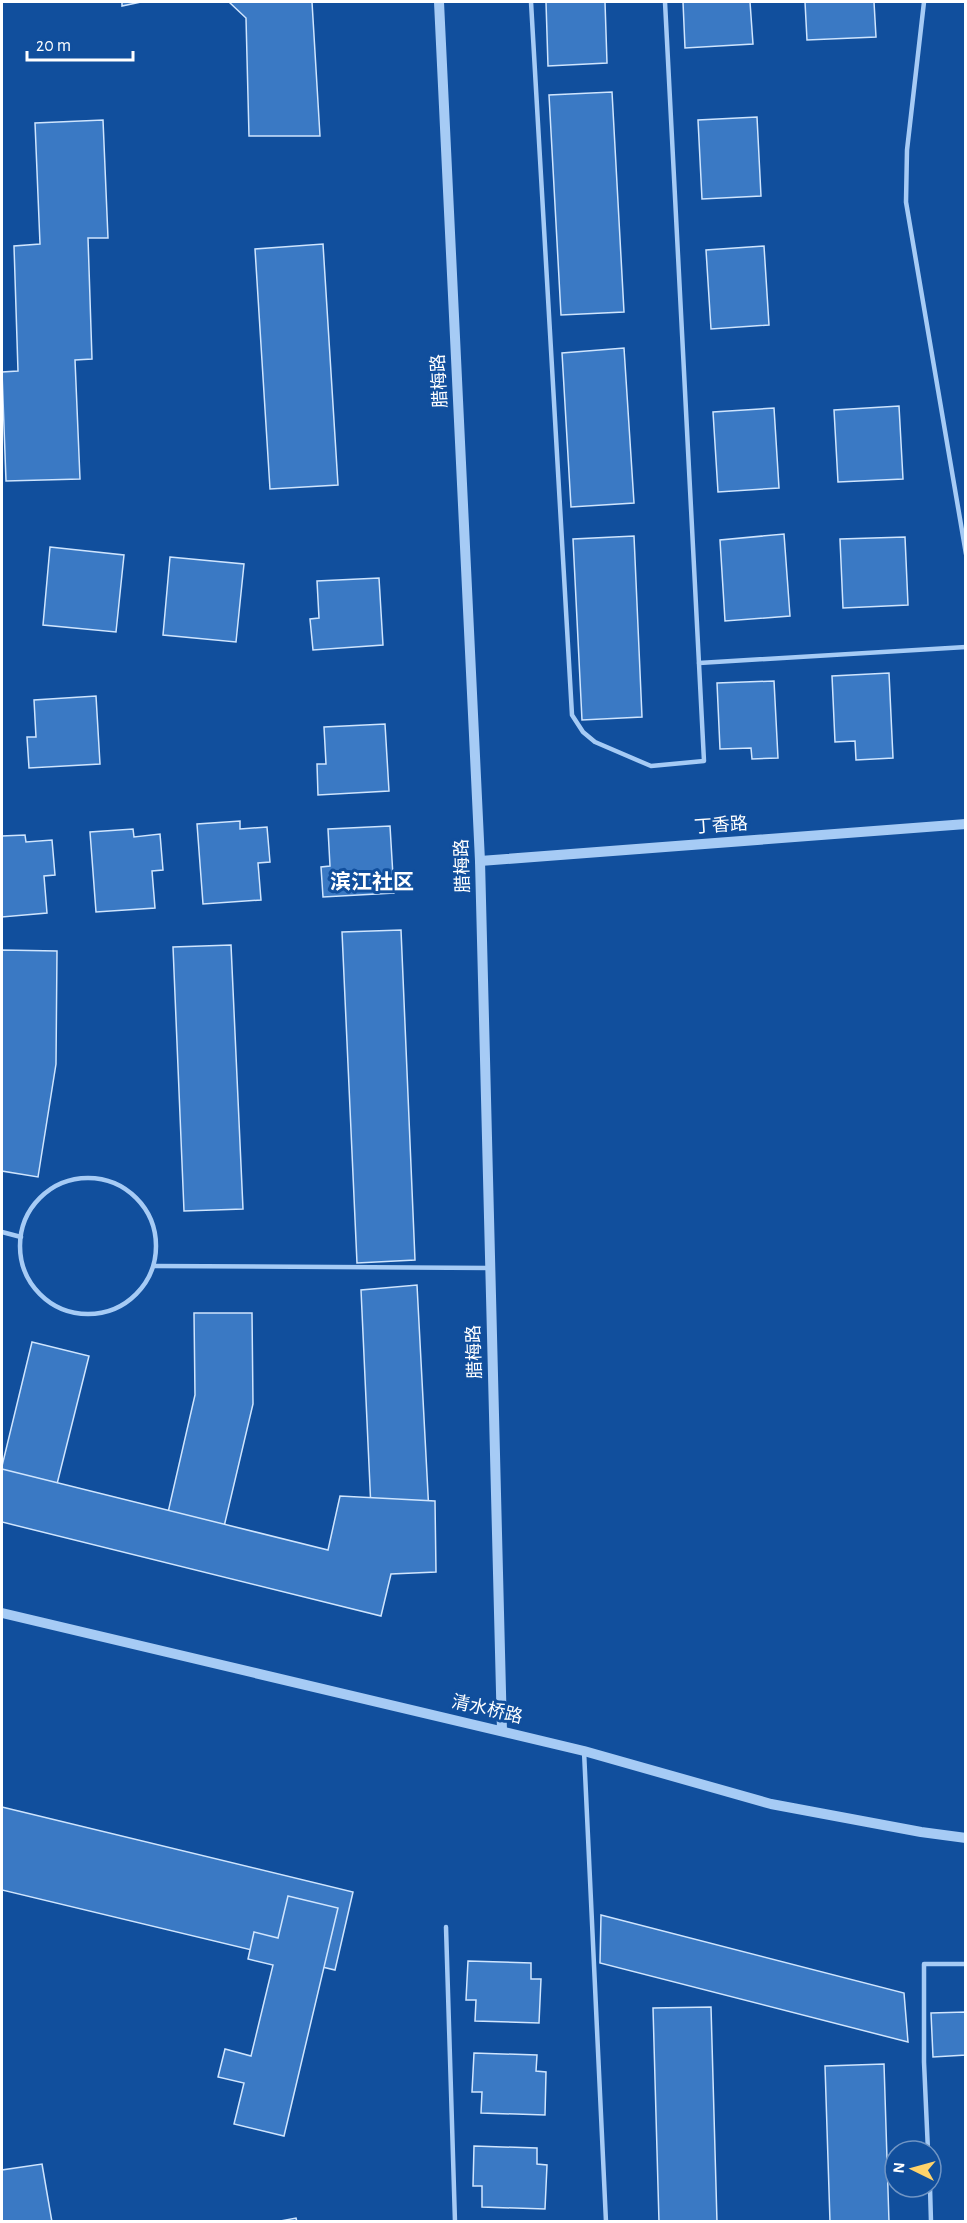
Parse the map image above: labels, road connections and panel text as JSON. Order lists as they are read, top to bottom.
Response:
{
  "streets": {
    "street": ["腊梅路", "丁香路", "清水桥路"]
  },
  "crossings": [
    ["腊梅路", "丁香路"],
    ["腊梅路", "清水桥路"]
  ],
  "districts": ["滨江社区"],
  "scale_bar": "20 m",
  "north": "left"
}
